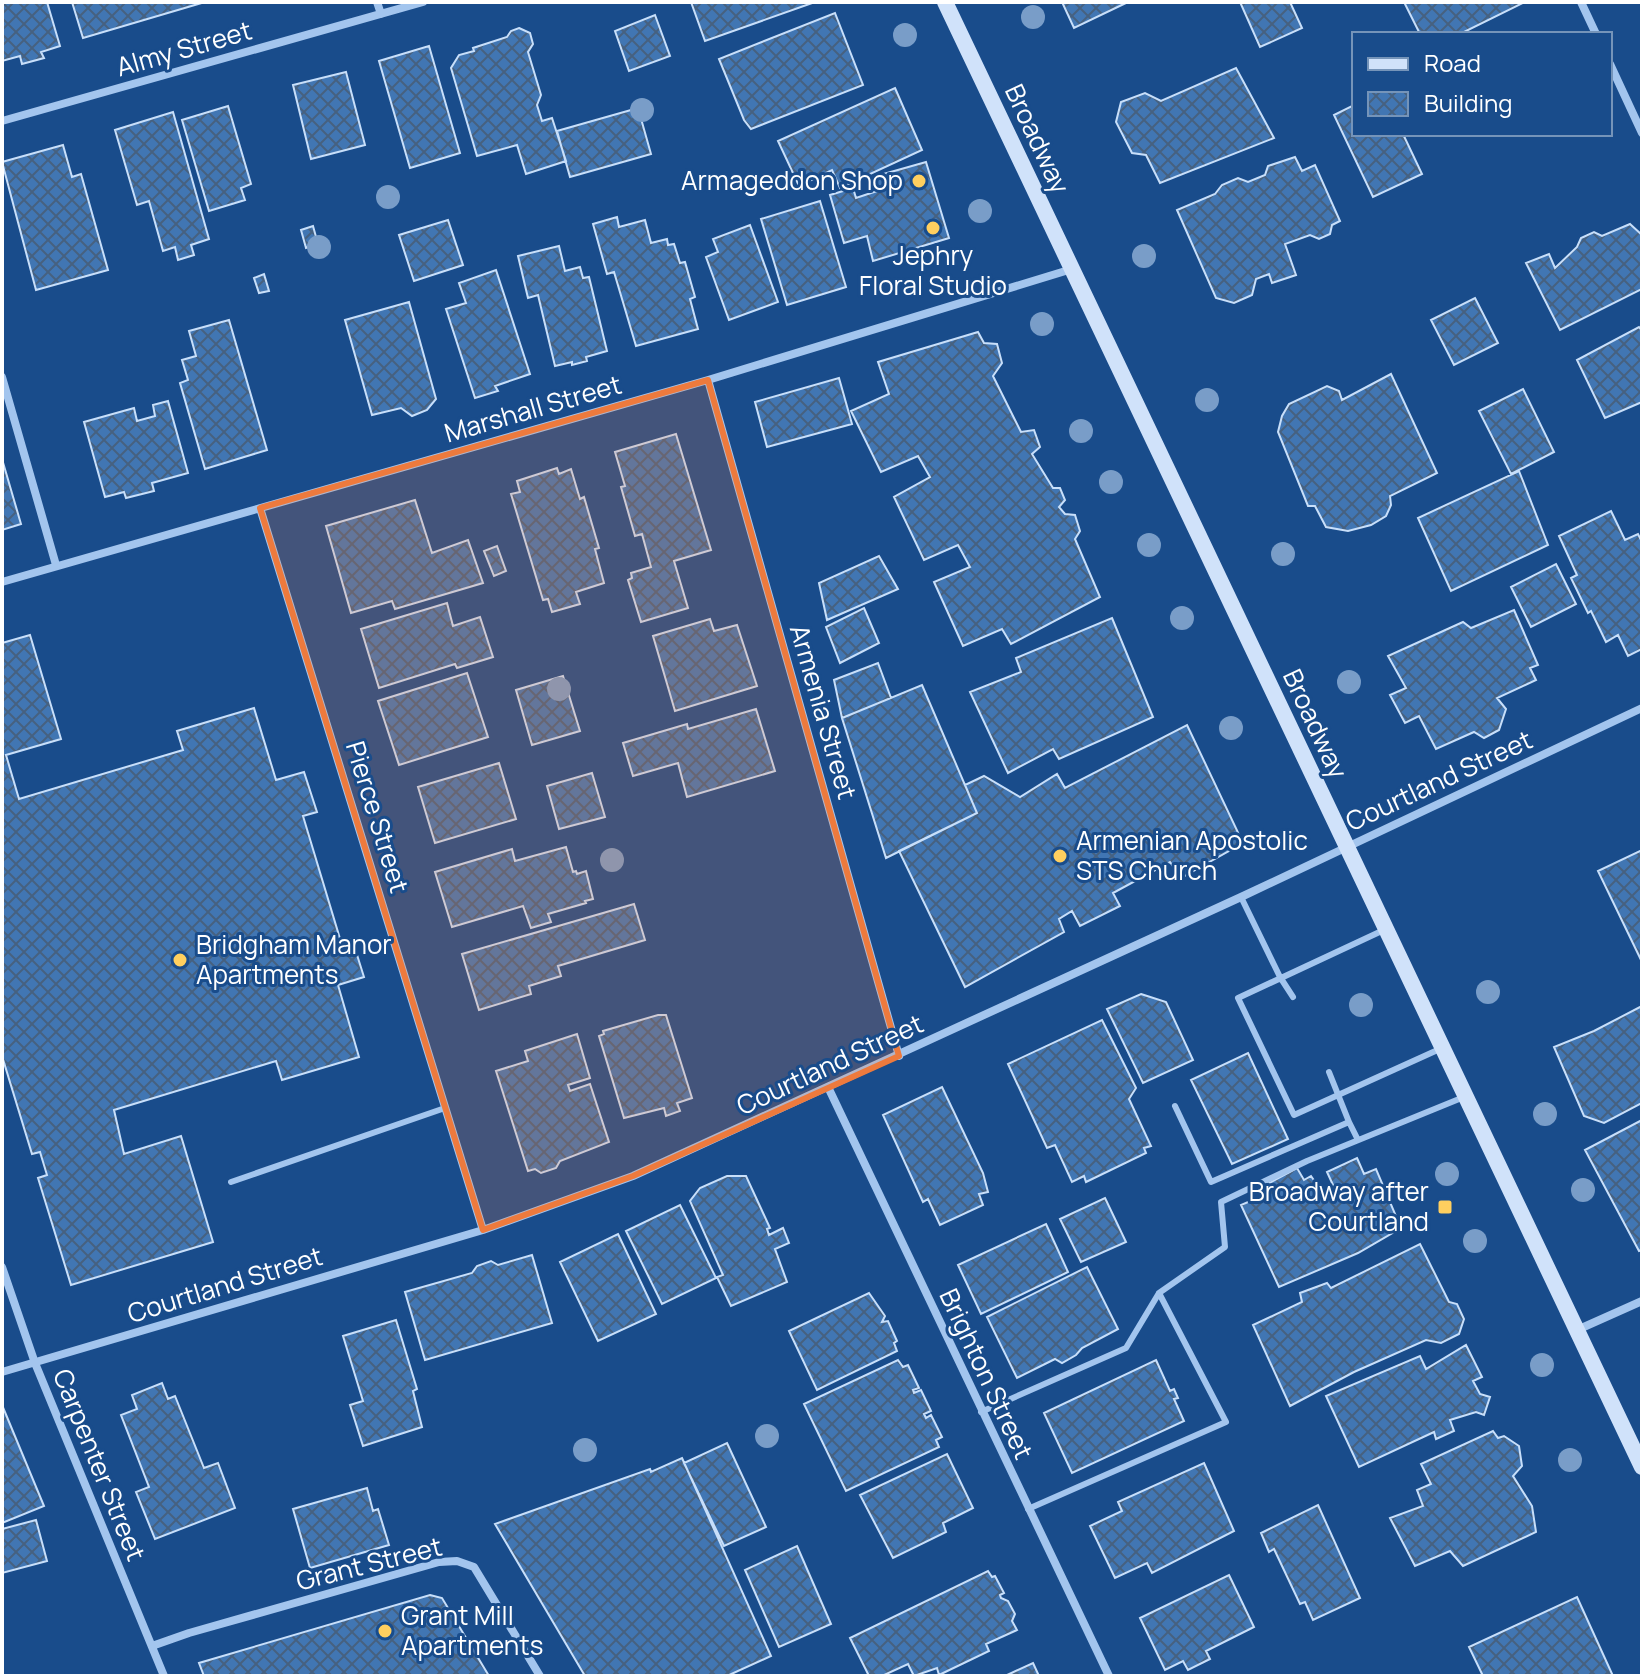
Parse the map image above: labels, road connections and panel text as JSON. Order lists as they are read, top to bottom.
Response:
{
  "streets": {
    "main road": ["Broadway"],
    "street": [
      "Almy Street",
      "Marshall Street",
      "Armenia Street",
      "Courtland Street",
      "Pierce Street",
      "Brighton Street",
      "Carpenter Street",
      "Grant Street"
    ]
  },
  "crossings": [
    ["Broadway", "Marshall Street"],
    ["Broadway", "Courtland Street"],
    ["Marshall Street", "Armenia Street"],
    ["Marshall Street", "Pierce Street"],
    ["Armenia Street", "Courtland Street"],
    ["Courtland Street", "Pierce Street"],
    ["Courtland Street", "Brighton Street"],
    ["Courtland Street", "Carpenter Street"],
    ["Carpenter Street", "Grant Street"]
  ],
  "places": {
    "other": [
      "Armageddon Shop",
      "Jephry Floral Studio",
      "Armenian Apostolic STS Church",
      "Bridgham Manor Apartments",
      "Grant Mill Apartments"
    ],
    "transit": ["Broadway after Courtland"]
  },
  "legend": ["Road", "Building"]
}
